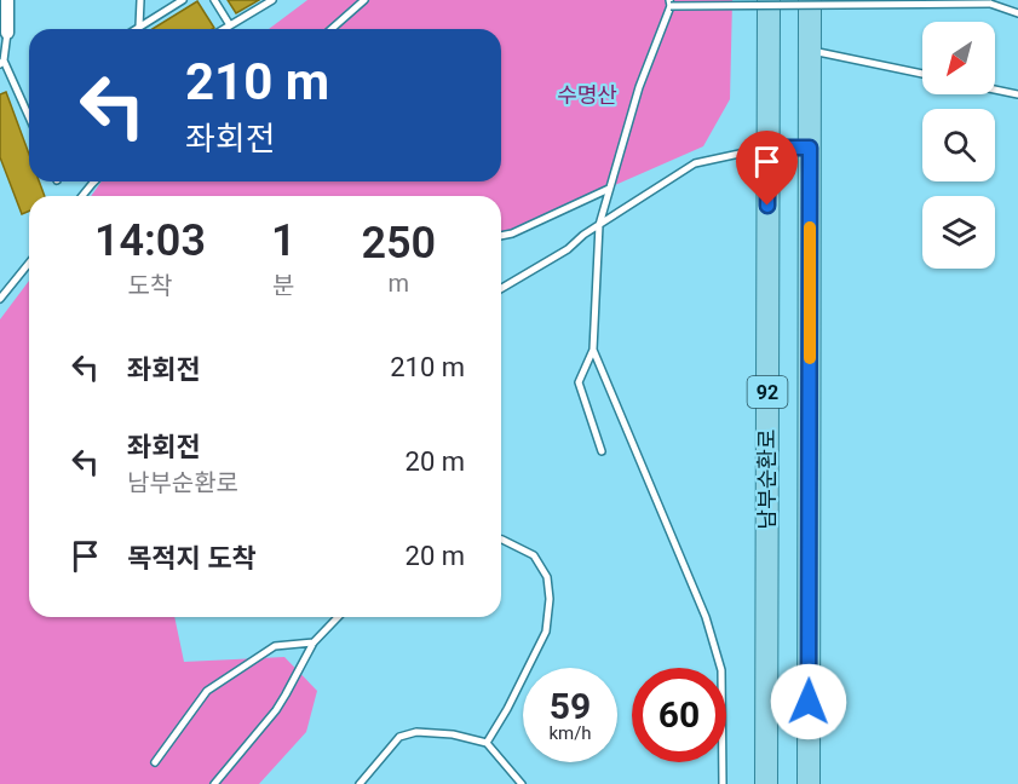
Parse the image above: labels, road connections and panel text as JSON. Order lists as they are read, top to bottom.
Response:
{
  "streets": {
    "main road": ["92", "남부순환로"]
  },
  "parks": ["수명산"],
  "north": "bottom left",
  "page": {
    "turn": ["210 m", "좌회전"],
    "eta": [
      "14:03",
      "도착",
      "1",
      "분",
      "250",
      "m"
    ],
    "list": [
      {
        "name": "좌회전",
        "value": "210 m"
      },
      {
        "name": "좌회전",
        "note": "남부순환로",
        "value": "20 m"
      },
      {
        "name": "목적지 도착",
        "value": "20 m"
      }
    ],
    "speed": "59 km/h",
    "limit": "60"
  }
}
